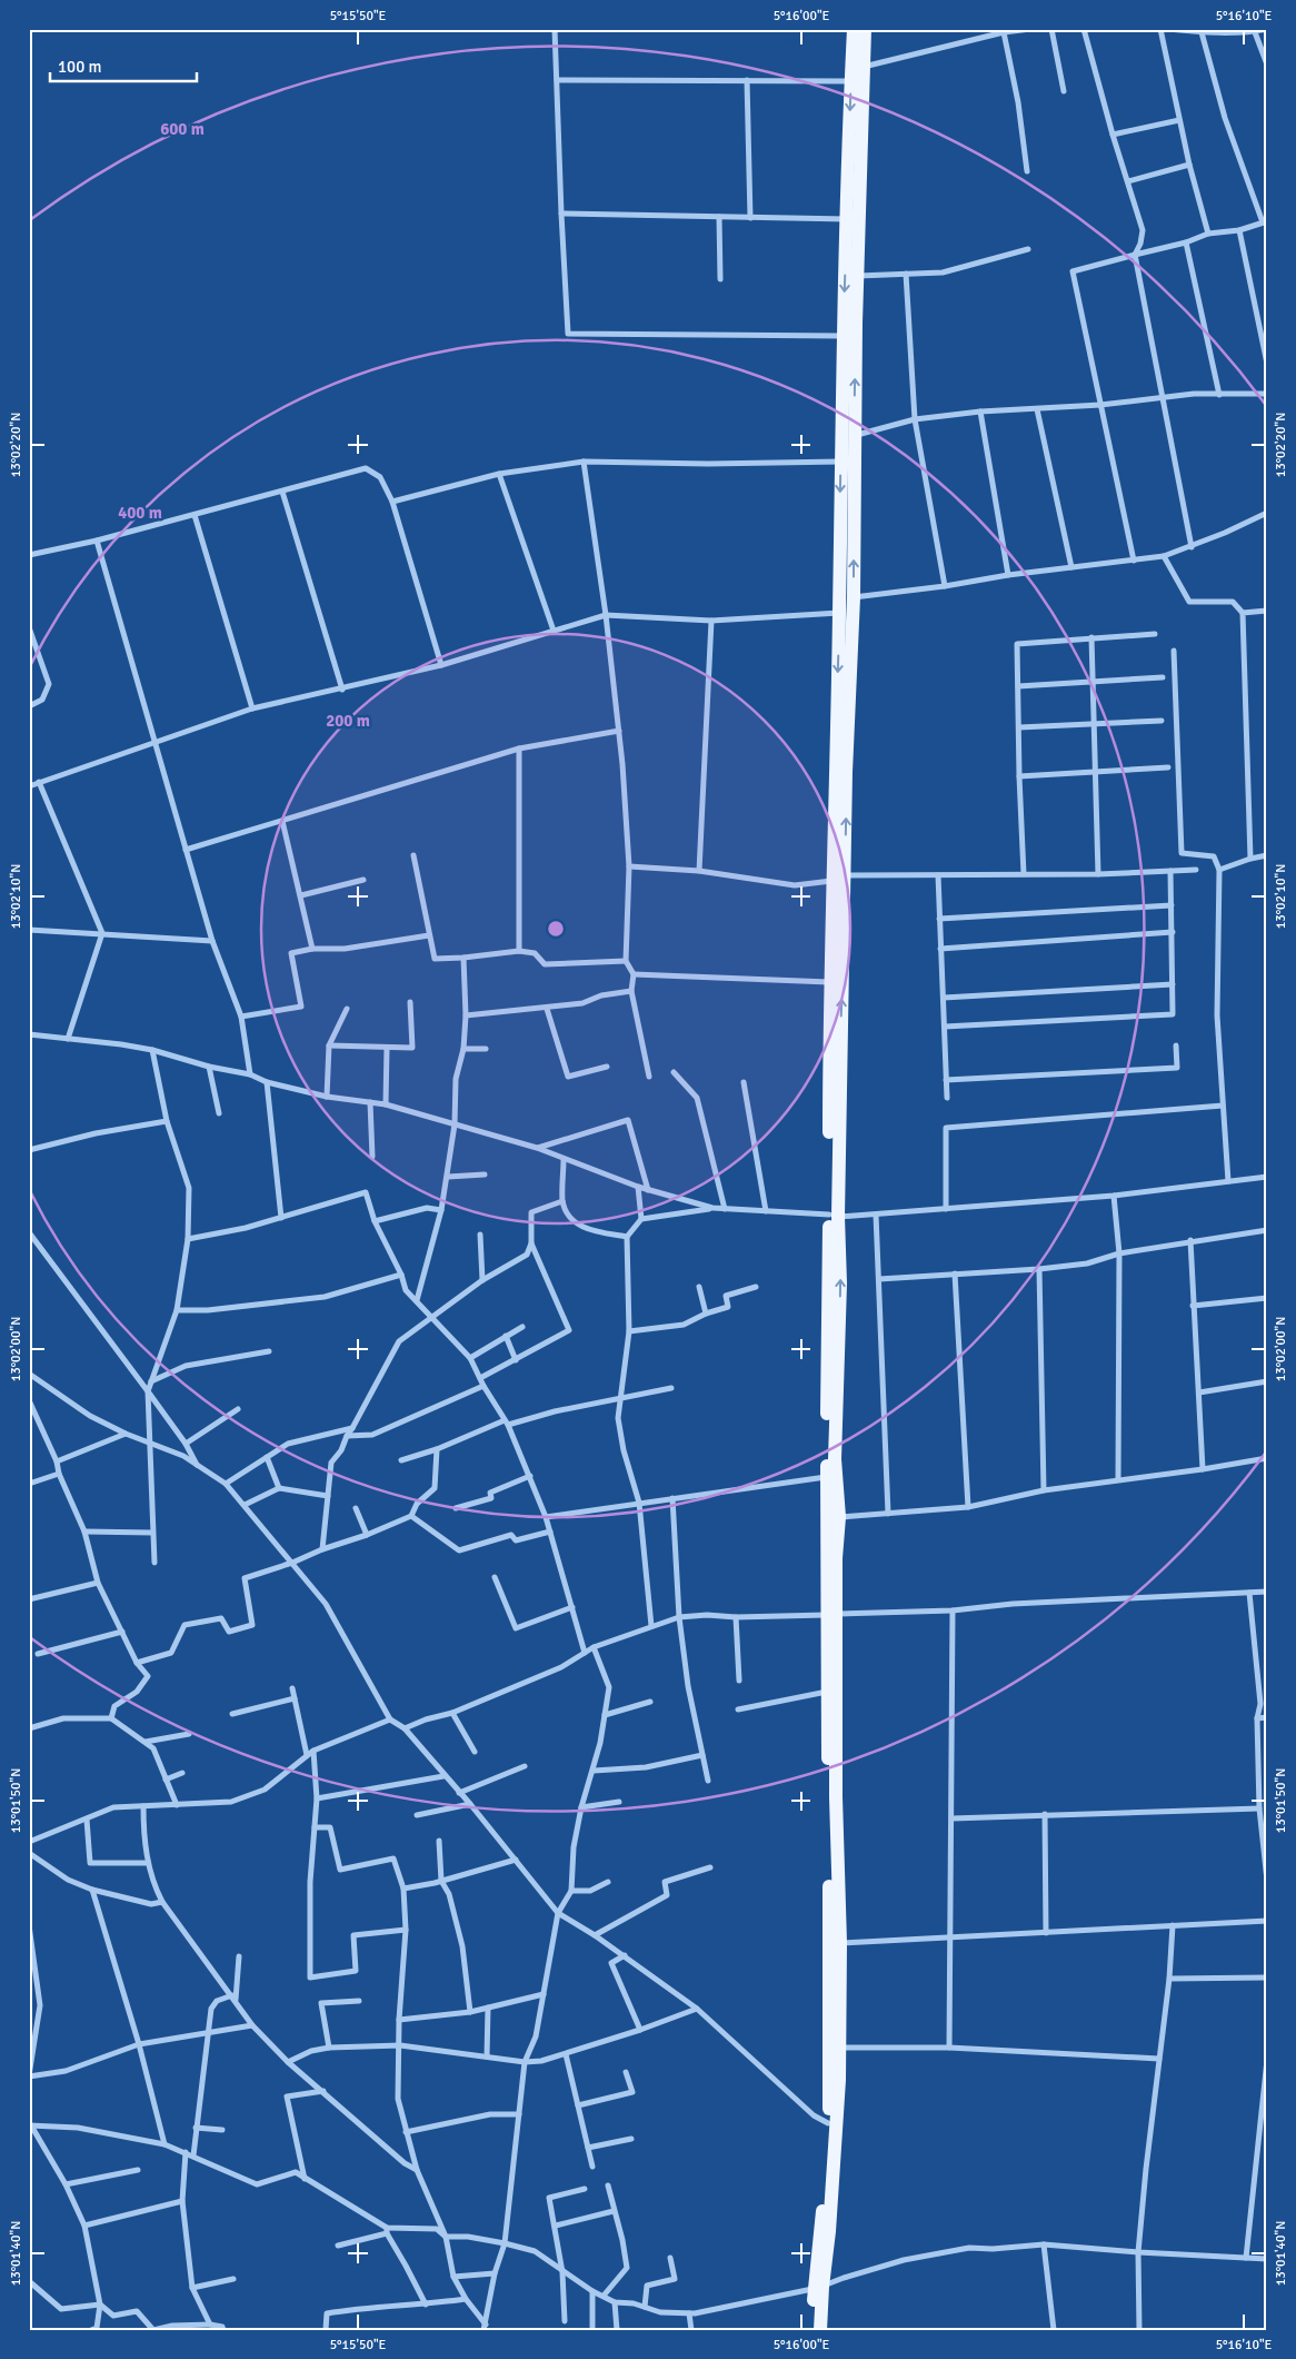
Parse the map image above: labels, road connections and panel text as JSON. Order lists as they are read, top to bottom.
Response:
{
  "scale_bar": "100 m",
  "coordinates": [
    "5°15'50\"E",
    "5°16'00\"E",
    "5°16'10\"E",
    "13°02'20\"N",
    "13°02'10\"N",
    "13°02'00\"N",
    "13°01'50\"N",
    "13°01'40\"N"
  ],
  "rings": ["600 m", "400 m", "200 m"]
}
